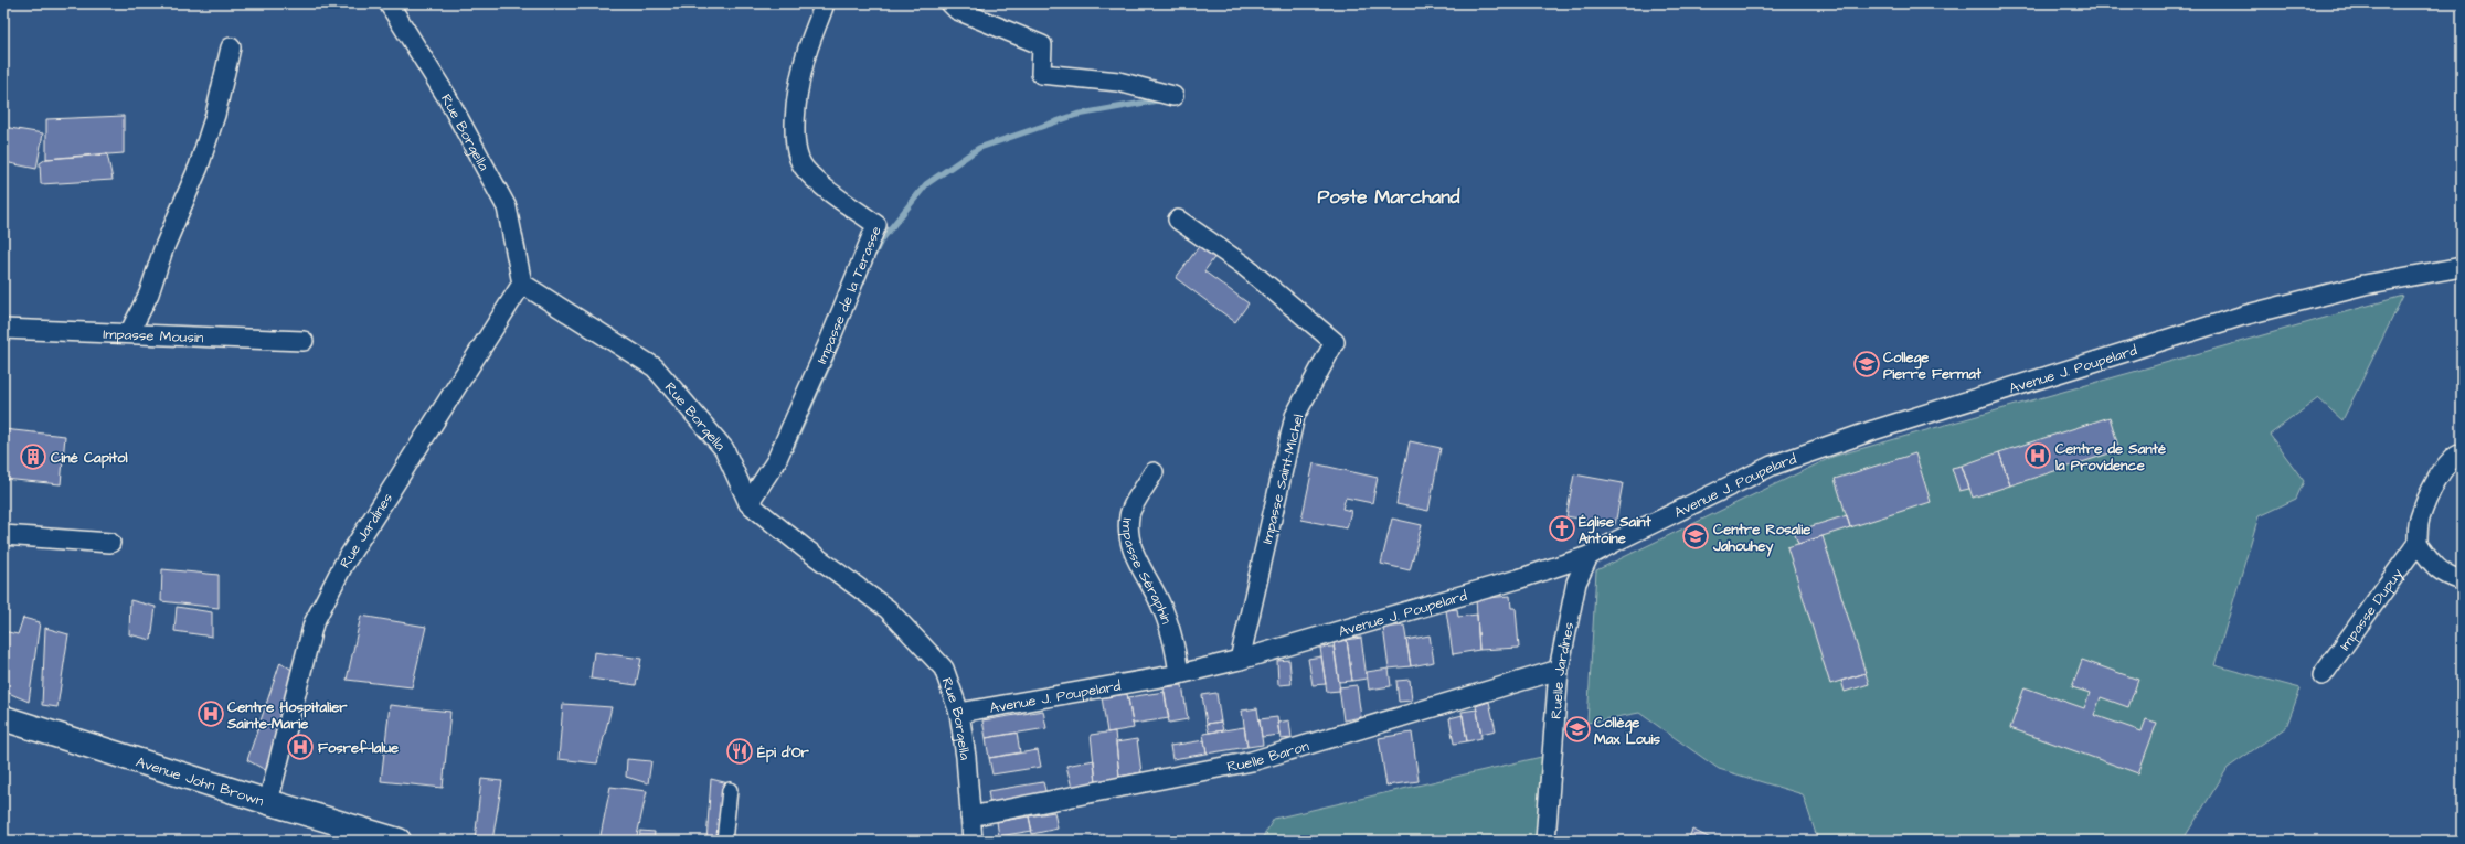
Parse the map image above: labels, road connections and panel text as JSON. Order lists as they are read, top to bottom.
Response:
{
  "streets": {
    "main road": ["Avenue John Brown"],
    "street": [
      "Rue Borgella",
      "Impasse de la Terasse",
      "Impasse Mousin",
      "Avenue J. Poupelard",
      "Impasse Saint-Michel",
      "Rue Jardines",
      "Impasse Séraphin",
      "Impasse Dupuy",
      "Ruelle Jardines",
      "Ruelle Baron"
    ]
  },
  "crossings": [
    ["Rue Borgella", "Impasse de la Terasse"],
    ["Rue Borgella", "Avenue J. Poupelard"],
    ["Rue Borgella", "Rue Jardines"],
    ["Rue Borgella", "Ruelle Baron"],
    ["Avenue J. Poupelard", "Impasse Saint-Michel"],
    ["Avenue J. Poupelard", "Impasse Séraphin"],
    ["Avenue J. Poupelard", "Ruelle Jardines"],
    ["Rue Jardines", "Avenue John Brown"],
    ["Ruelle Jardines", "Ruelle Baron"]
  ],
  "districts": ["Poste Marchand"],
  "places": {
    "school or university": ["College Pierre Fermat", "Centre Rosalie Jahouhey", "Collège Max Louis"],
    "hospital": ["Centre de Santé la Providence", "Centre Hospitalier Sainte-Marie", "Fosref-lalue"],
    "building": ["Ciné Capitol"],
    "church": ["Église Saint Antoine"],
    "restaurant": ["Épi d’Or"]
  }
}
